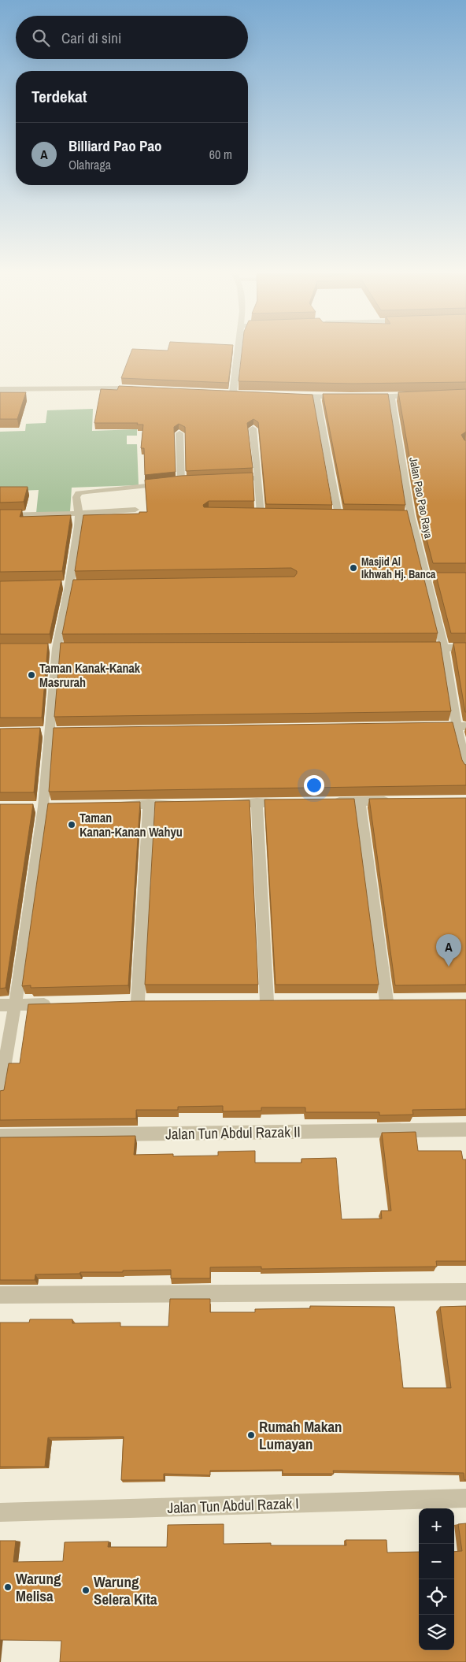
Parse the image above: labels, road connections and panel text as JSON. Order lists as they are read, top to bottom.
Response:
{
  "streets": {
    "street": ["Jalan Pao Pao Raya", "Jalan Tun Abdul Razak II", "Jalan Tun Abdul Razak I"]
  },
  "places": [
    "Masjid Al Ikhwah Hj. Banca",
    "Taman Kanak-Kanak Masrurah",
    "Taman Kanan-Kanan Wahyu",
    "Rumah Makan Lumayan",
    "Warung Melisa",
    "Warung Selera Kita"
  ],
  "page": {
    "search": "Cari di sini",
    "heading": "Terdekat",
    "list": [
      {
        "mark": "A",
        "name": "Billiard Pao Pao",
        "note": "Olahraga",
        "value": "60 m"
      }
    ],
    "pins": "A",
    "map_buttons": ["+", "−"]
  }
}
